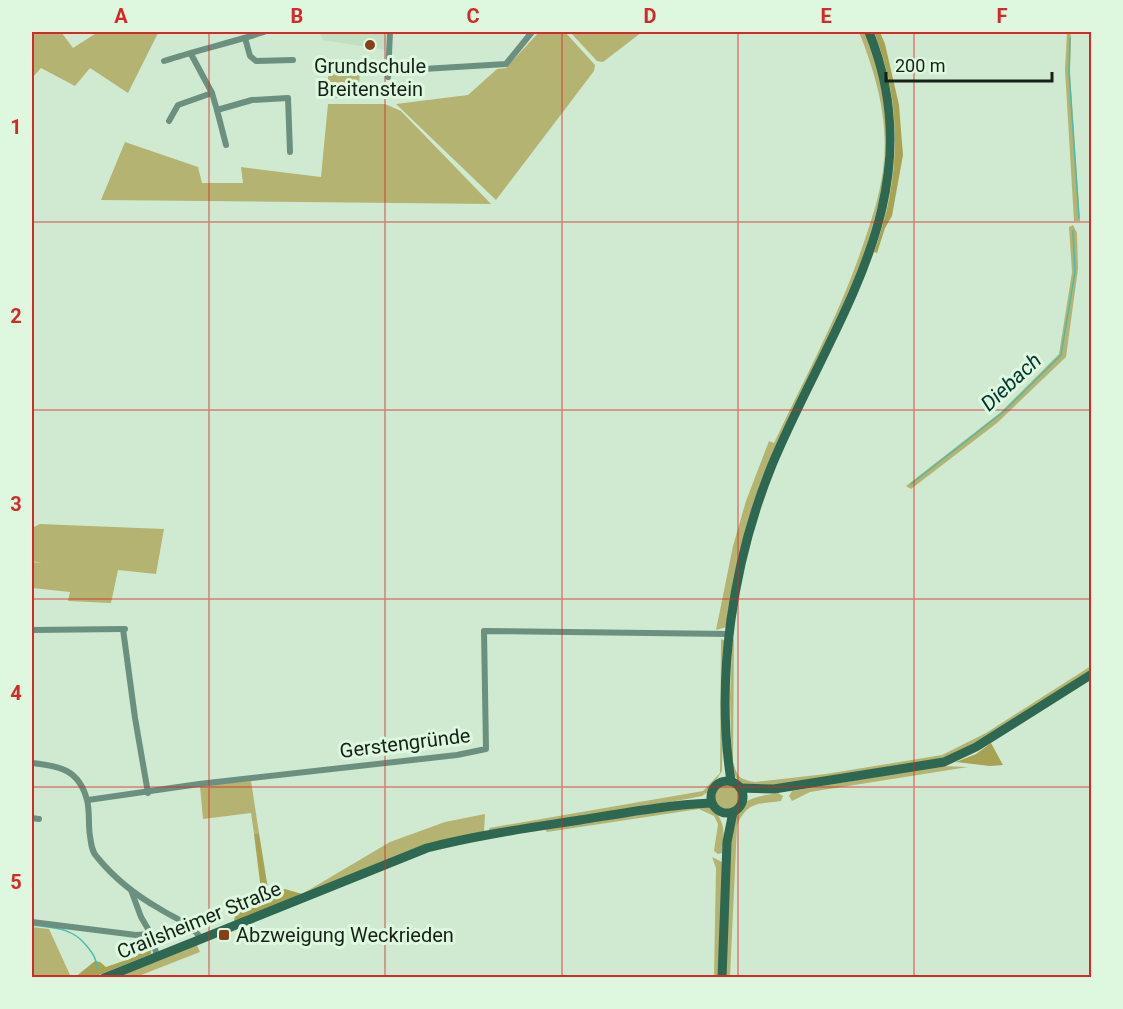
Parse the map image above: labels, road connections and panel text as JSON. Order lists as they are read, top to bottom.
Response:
{
  "streets": {
    "main road": ["Crailsheimer Straße"],
    "street": ["Gerstengründe"]
  },
  "water": ["Diebach"],
  "places": {
    "other": ["Grundschule Breitenstein"],
    "transit": ["Abzweigung Weckrieden"]
  },
  "scale_bar": "200 m",
  "grid": {
    "columns": [
      "A",
      "B",
      "C",
      "D",
      "E",
      "F"
    ],
    "rows": [
      "1",
      "2",
      "3",
      "4",
      "5"
    ]
  }
}
